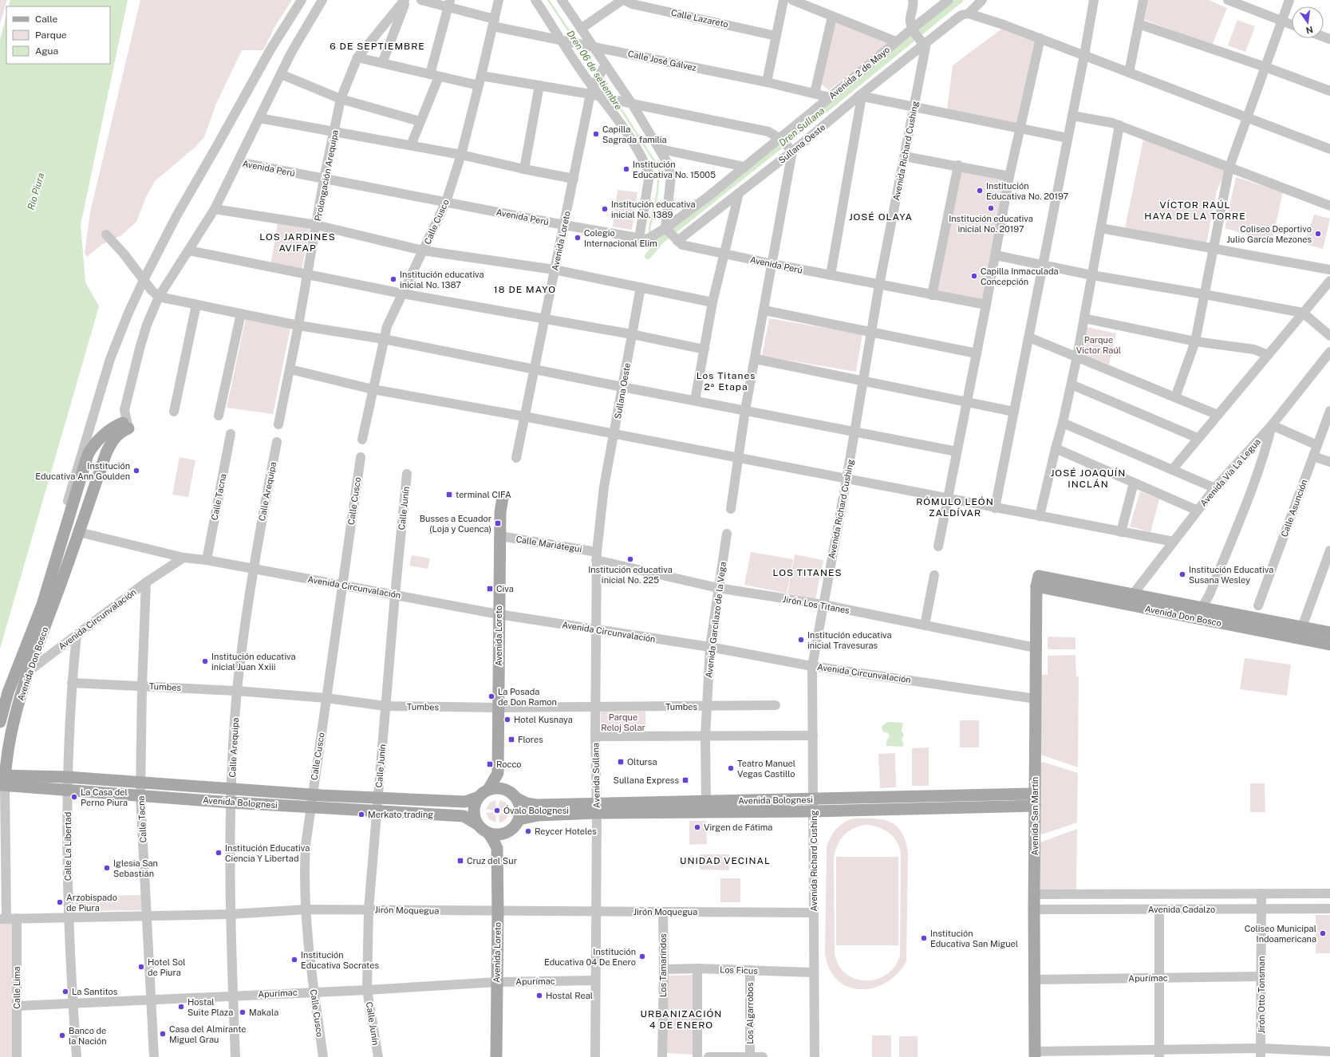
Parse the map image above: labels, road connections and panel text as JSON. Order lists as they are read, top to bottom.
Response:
{
  "streets": {
    "main road": [
      "Avenida Loreto",
      "Avenida Don Bosco",
      "Avenida Bolognesi",
      "Avenida San Martín"
    ],
    "street": [
      "Calle Lazareto",
      "Calle José Gálvez",
      "Avenida 2 de Mayo",
      "Sullana Oeste",
      "Avenida Richard Cushing",
      "Avenida Perú",
      "Prolongación Arequipa",
      "Calle Cusco",
      "Avenida Vía La Legua",
      "Calle Arequipa",
      "Calle Tacna",
      "Calle Junín",
      "Calle Asunción",
      "Calle Mariátegui",
      "Avenida Circunvalación",
      "Jirón Los Titanes",
      "Avenida Garcilazo de la Vega",
      "Tumbes",
      "Avenida Sullana",
      "Calle La Libertad",
      "Avenida Cadalzo",
      "Jirón Moquegua",
      "Los Tamarindos",
      "Los Ficus",
      "Apurímac",
      "Calle Lima",
      "Jirón Otto Tonsman",
      "Los Algarrobos"
    ]
  },
  "crossings": [
    ["Calle José Gálvez", "Avenida 2 de Mayo"],
    ["Calle José Gálvez", "Calle Cusco"],
    ["Avenida 2 de Mayo", "Sullana Oeste"],
    ["Avenida 2 de Mayo", "Avenida Perú"],
    ["Sullana Oeste", "Avenida Richard Cushing"],
    ["Sullana Oeste", "Avenida Perú"],
    ["Sullana Oeste", "Avenida Sullana"],
    ["Avenida Richard Cushing", "Avenida Perú"],
    ["Avenida Richard Cushing", "Avenida Circunvalación"],
    ["Avenida Richard Cushing", "Jirón Los Titanes"],
    ["Avenida Richard Cushing", "Avenida Bolognesi"],
    ["Avenida Richard Cushing", "Jirón Moquegua"],
    ["Avenida Richard Cushing", "Los Ficus"],
    ["Avenida Perú", "Prolongación Arequipa"],
    ["Avenida Perú", "Calle Cusco"],
    ["Avenida Perú", "Avenida Loreto"],
    ["Calle Cusco", "Avenida Circunvalación"],
    ["Calle Cusco", "Tumbes"],
    ["Calle Cusco", "Avenida Bolognesi"],
    ["Calle Cusco", "Jirón Moquegua"],
    ["Calle Cusco", "Apurímac"],
    ["Avenida Loreto", "Calle Mariátegui"],
    ["Avenida Loreto", "Avenida Circunvalación"],
    ["Avenida Loreto", "Tumbes"],
    ["Avenida Loreto", "Avenida Bolognesi"],
    ["Avenida Loreto", "Jirón Moquegua"],
    ["Avenida Loreto", "Apurímac"],
    ["Avenida Vía La Legua", "Avenida Don Bosco"],
    ["Calle Arequipa", "Avenida Circunvalación"],
    ["Calle Arequipa", "Tumbes"],
    ["Calle Arequipa", "Avenida Bolognesi"],
    ["Calle Arequipa", "Jirón Moquegua"],
    ["Calle Arequipa", "Apurímac"],
    ["Calle Tacna", "Avenida Circunvalación"],
    ["Calle Tacna", "Tumbes"],
    ["Calle Tacna", "Avenida Bolognesi"],
    ["Calle Tacna", "Jirón Moquegua"],
    ["Calle Tacna", "Apurímac"],
    ["Calle Junín", "Avenida Circunvalación"],
    ["Calle Junín", "Tumbes"],
    ["Calle Junín", "Avenida Bolognesi"],
    ["Calle Junín", "Jirón Moquegua"],
    ["Calle Junín", "Apurímac"],
    ["Calle Mariátegui", "Jirón Los Titanes"],
    ["Calle Mariátegui", "Avenida Sullana"],
    ["Avenida Circunvalación", "Avenida Don Bosco"],
    ["Avenida Circunvalación", "Avenida Garcilazo de la Vega"],
    ["Avenida Circunvalación", "Avenida Sullana"],
    ["Avenida Circunvalación", "Avenida San Martín"],
    ["Avenida Circunvalación", "Calle La Libertad"],
    ["Jirón Los Titanes", "Avenida Garcilazo de la Vega"],
    ["Jirón Los Titanes", "Avenida Sullana"],
    ["Jirón Los Titanes", "Avenida San Martín"],
    ["Avenida Don Bosco", "Avenida Bolognesi"],
    ["Avenida Don Bosco", "Avenida San Martín"],
    ["Avenida Don Bosco", "Jirón Moquegua"],
    ["Avenida Garcilazo de la Vega", "Tumbes"],
    ["Avenida Garcilazo de la Vega", "Avenida Bolognesi"],
    ["Tumbes", "Avenida Sullana"],
    ["Tumbes", "Calle La Libertad"],
    ["Avenida Sullana", "Avenida Bolognesi"],
    ["Avenida Sullana", "Jirón Moquegua"],
    ["Avenida Sullana", "Apurímac"],
    ["Avenida Bolognesi", "Avenida San Martín"],
    ["Avenida Bolognesi", "Calle La Libertad"],
    ["Avenida San Martín", "Avenida Cadalzo"],
    ["Avenida San Martín", "Apurímac"],
    ["Calle La Libertad", "Jirón Moquegua"],
    ["Calle La Libertad", "Apurímac"],
    ["Avenida Cadalzo", "Jirón Otto Tonsman"],
    ["Jirón Moquegua", "Los Tamarindos"],
    ["Jirón Moquegua", "Calle Lima"],
    ["Los Tamarindos", "Los Ficus"],
    ["Los Ficus", "Los Algarrobos"],
    ["Apurímac", "Calle Lima"],
    ["Apurímac", "Jirón Otto Tonsman"]
  ],
  "districts": [
    "6 DE SEPTIEMBRE",
    "VÍCTOR RAÚL HAYA DE LA TORRE",
    "JOSÉ OLAYA",
    "LOS JARDINES AVIFAP",
    "18 DE MAYO",
    "Los Titanes 2ª Etapa",
    "JOSÉ JOAQUÍN INCLÁN",
    "RÓMULO LEÓN ZALDÍVAR",
    "LOS TITANES",
    "UNIDAD VECINAL",
    "URBANIZACIÓN 4 DE ENERO"
  ],
  "water": ["Dren 06 de setiembre", "Dren Sullana", "Río Piura"],
  "parks": ["Parque Victor Raúl", "Parque Reloj Solar"],
  "places": {
    "other": [
      "Capilla Sagrada familia",
      "Institución Educativa No. 15005",
      "Institución Educativa No. 20197",
      "Institución educativa inicial No. 20197",
      "Institución educativa inicial No. 1389",
      "Coliseo Deportivo Julio García Mezones",
      "Colegio Internacional Elim",
      "Capilla Inmaculada Concepción",
      "Institución educativa inicial No. 1387",
      "Institución Educativa Ann Goulden",
      "Institución educativa inicial No. 225",
      "Institución Educativa Susana Wesley",
      "Institución educativa inicial Travesuras",
      "Institución educativa inicial Juan Xxiii",
      "La Posada de Don Ramon",
      "Hotel Kusnaya",
      "Teatro Manuel Vegas Castillo",
      "La Casa del Perno Piura",
      "Óvalo Bolognesi",
      "Merkato trading",
      "Virgen de Fátima",
      "Reycer Hoteles",
      "Institución Educativa Ciencia Y Libertad",
      "Iglesia San Sebastián",
      "Arzobispado de Piura",
      "Coliseo Municipal Indoamericana",
      "Institución Educativa San Miguel",
      "Institución Educativa 04 De Enero",
      "Institución Educativa Socrates",
      "Hotel Sol de Piura",
      "La Santitos",
      "Hostal Real",
      "Hostal Suite Plaza",
      "Makala",
      "Casa del Almirante Miguel Grau",
      "Banco de la Nación"
    ],
    "transit": [
      "terminal CIFA",
      "Busses a Ecuador (Loja y Cuenca)",
      "Civa",
      "Flores",
      "Oltursa",
      "Rocco",
      "Sullana Express",
      "Cruz del Sur"
    ]
  },
  "legend": ["Calle", "Parque", "Agua"],
  "north": "bottom"
}
